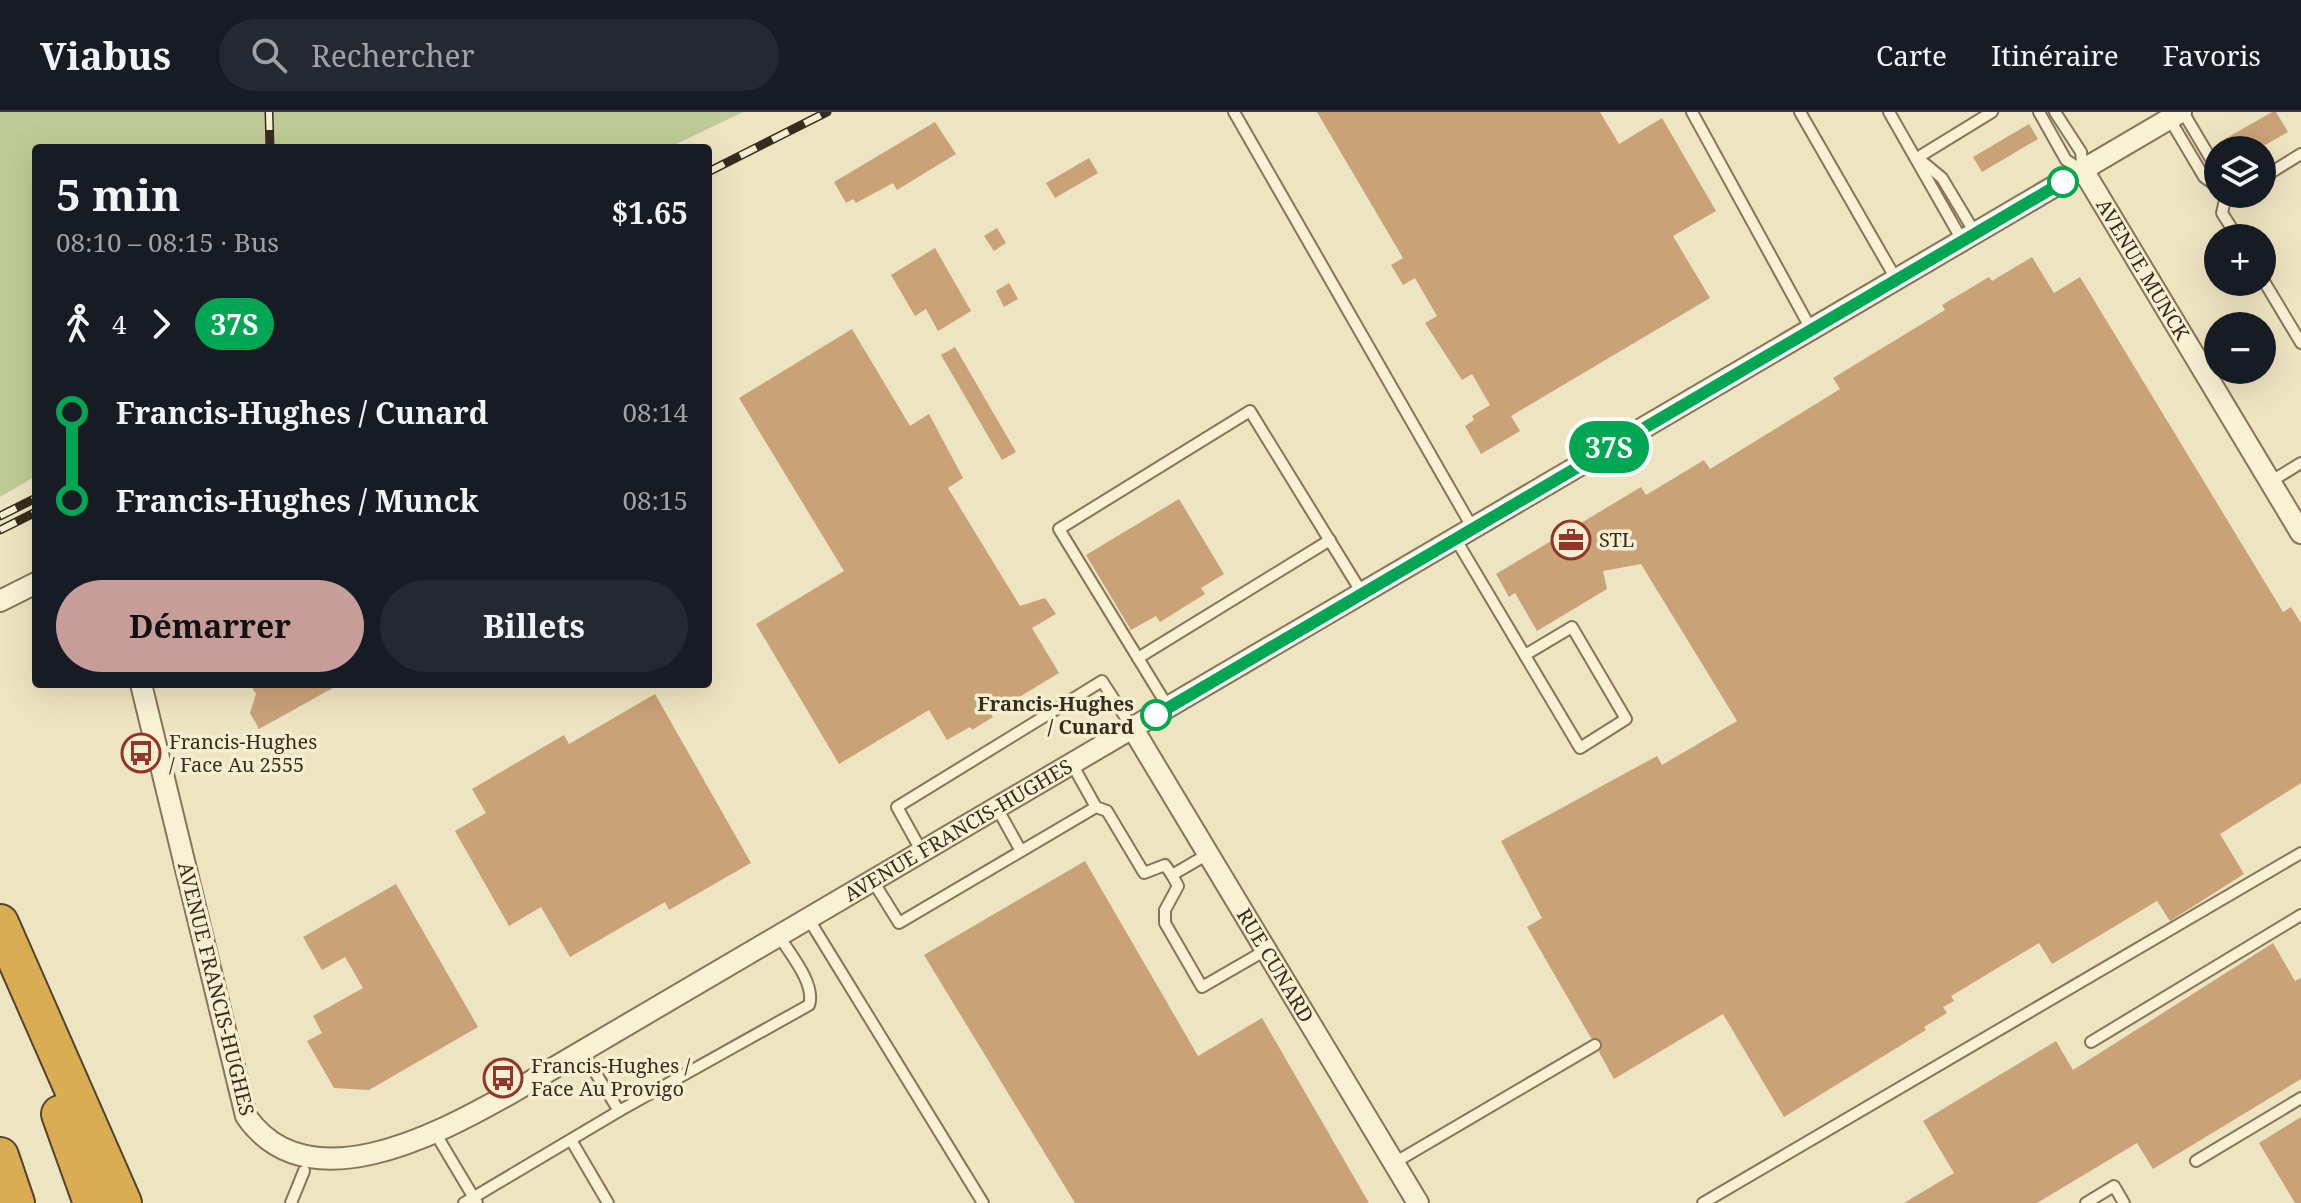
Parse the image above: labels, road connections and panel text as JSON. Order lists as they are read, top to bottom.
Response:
{
  "streets": {
    "street": ["AVENUE MUNCK", "AVENUE FRANCIS-HUGHES", "RUE CUNARD"]
  },
  "crossings": [
    ["AVENUE MUNCK", "AVENUE FRANCIS-HUGHES"],
    ["AVENUE FRANCIS-HUGHES", "RUE CUNARD"]
  ],
  "places": {
    "office": ["STL"],
    "other": ["Francis-Hughes / Cunard"],
    "bus stop": ["Francis-Hughes / Face Au 2555", "Francis-Hughes / Face Au Provigo"]
  },
  "lines": ["bus line 37S"],
  "page": {
    "header": "Viabus",
    "search": "Rechercher",
    "nav": ["Carte", "Itinéraire", "Favoris"],
    "on_map": "37S",
    "map_buttons": ["+", "−"],
    "heading": ["5 min", "08:10 – 08:15 · Bus", "$1.65"],
    "legs": ["4", "37S"],
    "list": [
      {
        "name": "Francis-Hughes / Cunard",
        "value": "08:14"
      },
      {
        "name": "Francis-Hughes / Munck",
        "value": "08:15"
      }
    ],
    "buttons": ["Démarrer", "Billets"]
  }
}
